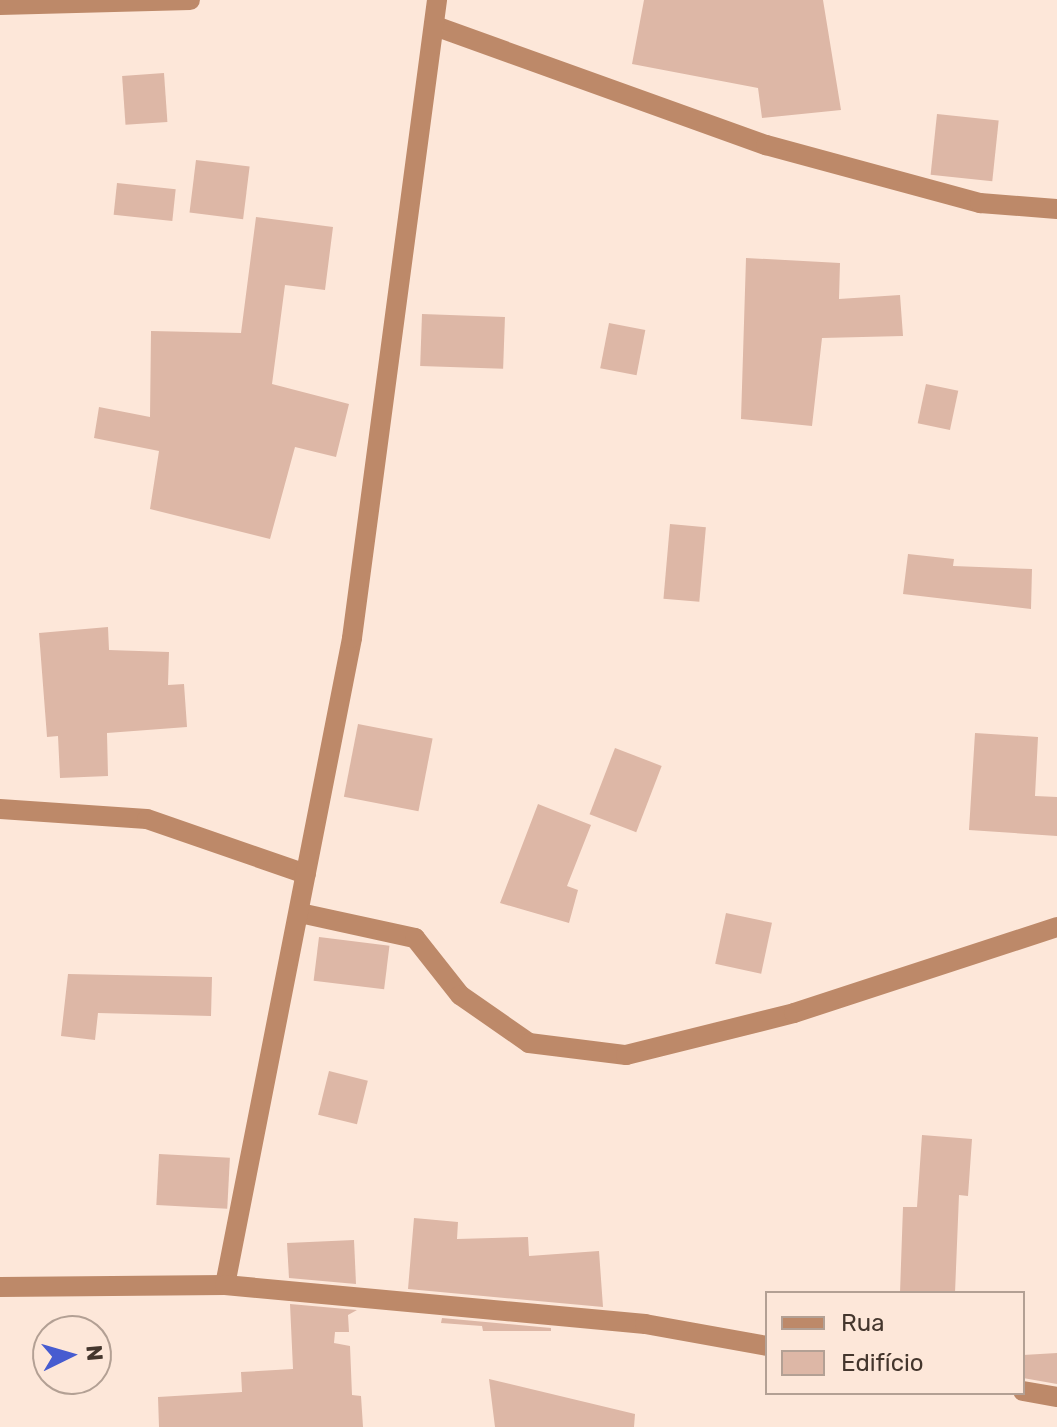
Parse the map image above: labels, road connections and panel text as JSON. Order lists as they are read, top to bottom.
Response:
{
  "legend": ["Rua", "Edifício"],
  "north": "right"
}
